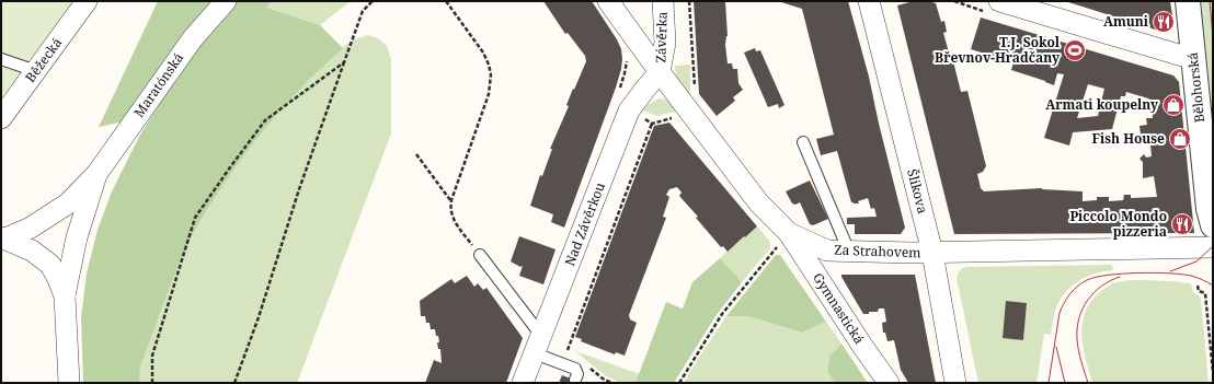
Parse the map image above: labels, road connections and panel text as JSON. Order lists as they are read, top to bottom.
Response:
{
  "streets": {
    "street": [
      "Závěrka",
      "Běžecká",
      "Maratónská",
      "Bělohorská",
      "Šlikova",
      "Nad Závěrkou",
      "Za Strahovem",
      "Gymnastická"
    ]
  },
  "crossings": [
    ["Závěrka", "Nad Závěrkou"],
    ["Závěrka", "Za Strahovem"],
    ["Šlikova", "Za Strahovem"],
    ["Nad Závěrkou", "Za Strahovem"],
    ["Za Strahovem", "Gymnastická"]
  ],
  "places": {
    "restaurant": ["Amuni", "Piccolo Mondo pizzeria"],
    "sports": ["T.J. Sokol Břevnov-Hradčany"],
    "shop": ["Armati koupelny", "Fish House"]
  }
}
